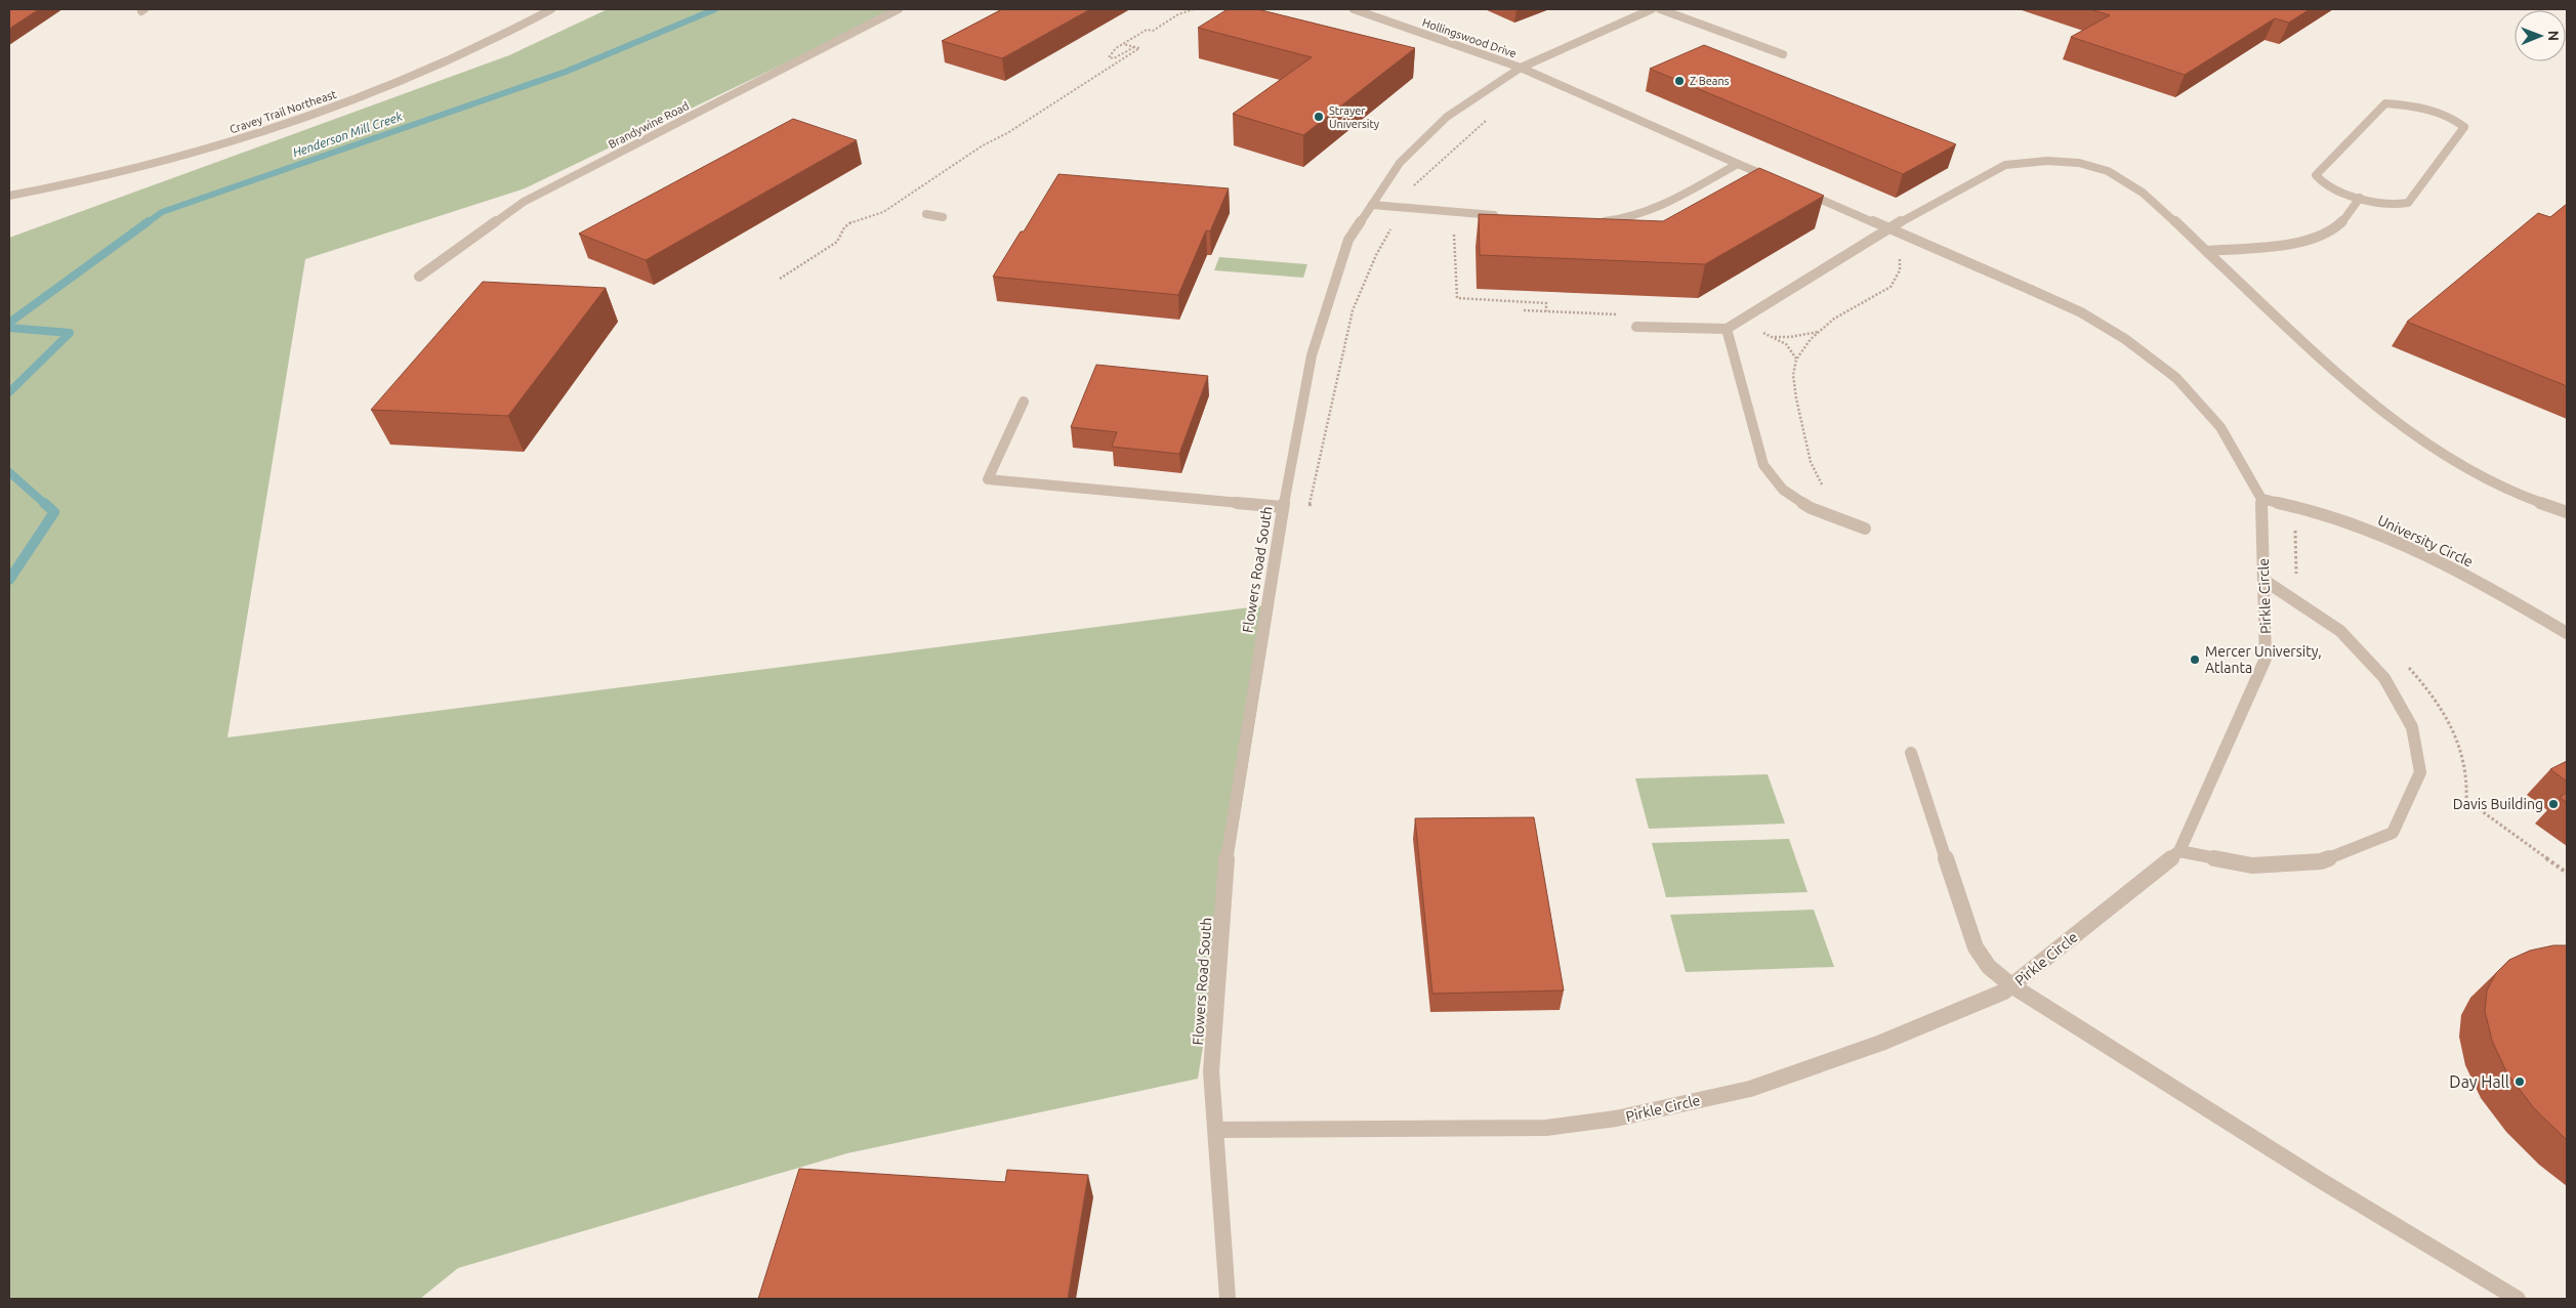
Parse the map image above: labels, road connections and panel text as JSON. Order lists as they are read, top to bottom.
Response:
{
  "streets": {
    "street": [
      "Hollingswood Drive",
      "Cravey Trail Northeast",
      "Brandywine Road",
      "University Circle",
      "Flowers Road South",
      "Pirkle Circle"
    ]
  },
  "crossings": [
    ["Hollingswood Drive", "Flowers Road South"],
    ["University Circle", "Pirkle Circle"],
    ["Flowers Road South", "Pirkle Circle"]
  ],
  "water": ["Henderson Mill Creek"],
  "places": [
    "Z Beans",
    "Strayer University",
    "Mercer University, Atlanta",
    "Davis Building",
    "Day Hall"
  ],
  "north": "right"
}
